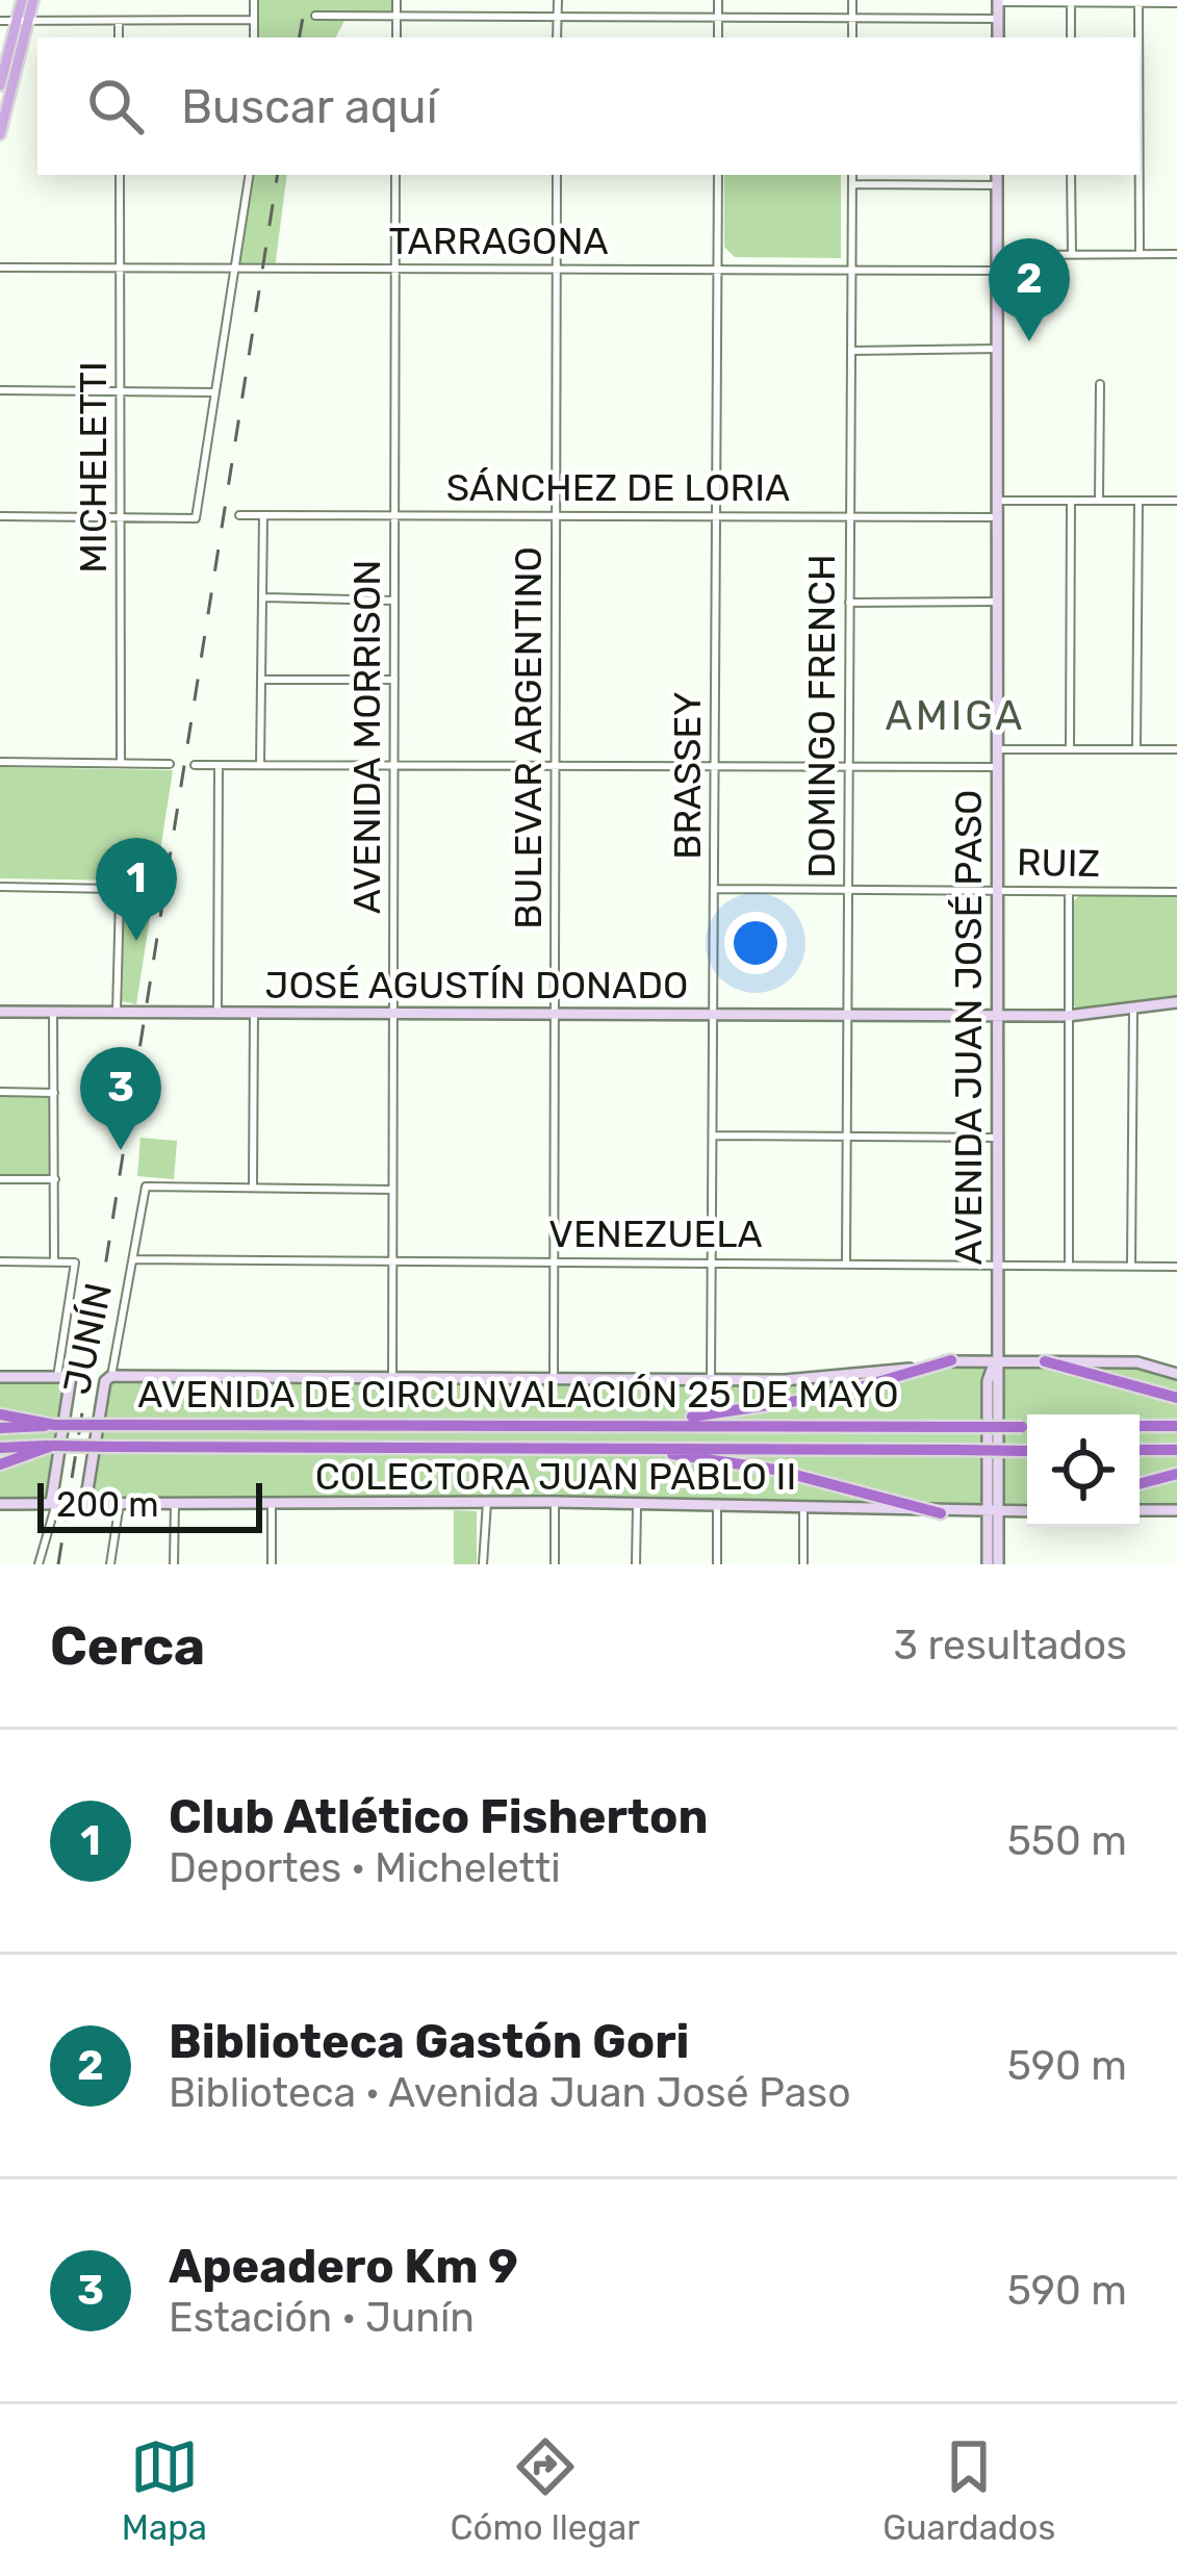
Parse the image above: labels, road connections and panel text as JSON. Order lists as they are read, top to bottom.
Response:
{
  "streets": {
    "highway": ["AVENIDA DE CIRCUNVALACIÓN 25 DE MAYO"],
    "main road": [
      "JOSÉ AGUSTÍN DONADO",
      "AVENIDA JUAN JOSÉ PASO",
      "JUNÍN",
      "COLECTORA JUAN PABLO II"
    ],
    "street": [
      "TARRAGONA",
      "MICHELETTI",
      "SÁNCHEZ DE LORIA",
      "DOMINGO FRENCH",
      "AVENIDA MORRISON",
      "BULEVAR ARGENTINO",
      "BRASSEY",
      "RUIZ",
      "VENEZUELA"
    ]
  },
  "crossings": [
    ["TARRAGONA", "MICHELETTI"],
    ["TARRAGONA", "DOMINGO FRENCH"],
    ["TARRAGONA", "AVENIDA MORRISON"],
    ["TARRAGONA", "BULEVAR ARGENTINO"],
    ["TARRAGONA", "BRASSEY"],
    ["TARRAGONA", "AVENIDA JUAN JOSÉ PASO"],
    ["SÁNCHEZ DE LORIA", "DOMINGO FRENCH"],
    ["SÁNCHEZ DE LORIA", "AVENIDA MORRISON"],
    ["SÁNCHEZ DE LORIA", "BULEVAR ARGENTINO"],
    ["SÁNCHEZ DE LORIA", "BRASSEY"],
    ["SÁNCHEZ DE LORIA", "AVENIDA JUAN JOSÉ PASO"],
    ["DOMINGO FRENCH", "RUIZ"],
    ["DOMINGO FRENCH", "JOSÉ AGUSTÍN DONADO"],
    ["DOMINGO FRENCH", "VENEZUELA"],
    ["AVENIDA MORRISON", "JOSÉ AGUSTÍN DONADO"],
    ["AVENIDA MORRISON", "VENEZUELA"],
    ["BULEVAR ARGENTINO", "JOSÉ AGUSTÍN DONADO"],
    ["BULEVAR ARGENTINO", "VENEZUELA"],
    ["BRASSEY", "RUIZ"],
    ["BRASSEY", "JOSÉ AGUSTÍN DONADO"],
    ["BRASSEY", "VENEZUELA"],
    ["RUIZ", "AVENIDA JUAN JOSÉ PASO"],
    ["JOSÉ AGUSTÍN DONADO", "AVENIDA JUAN JOSÉ PASO"],
    ["AVENIDA JUAN JOSÉ PASO", "VENEZUELA"],
    ["AVENIDA JUAN JOSÉ PASO", "COLECTORA JUAN PABLO II"],
    ["VENEZUELA", "JUNÍN"],
    ["JUNÍN", "COLECTORA JUAN PABLO II"]
  ],
  "districts": ["AMIGA"],
  "scale_bar": "200 m",
  "page": {
    "search": "Buscar aquí",
    "pins": ["2", "1", "3"],
    "scale": "200 m",
    "heading": ["Cerca", "3 resultados"],
    "list": [
      {
        "mark": "1",
        "name": "Club Atlético Fisherton",
        "note": "Deportes · Micheletti",
        "value": "550 m"
      },
      {
        "mark": "2",
        "name": "Biblioteca Gastón Gori",
        "note": "Biblioteca · Avenida Juan José Paso",
        "value": "590 m"
      },
      {
        "mark": "3",
        "name": "Apeadero Km 9",
        "note": "Estación · Junín",
        "value": "590 m"
      }
    ],
    "nav": ["Mapa", "Cómo llegar", "Guardados"]
  }
}
